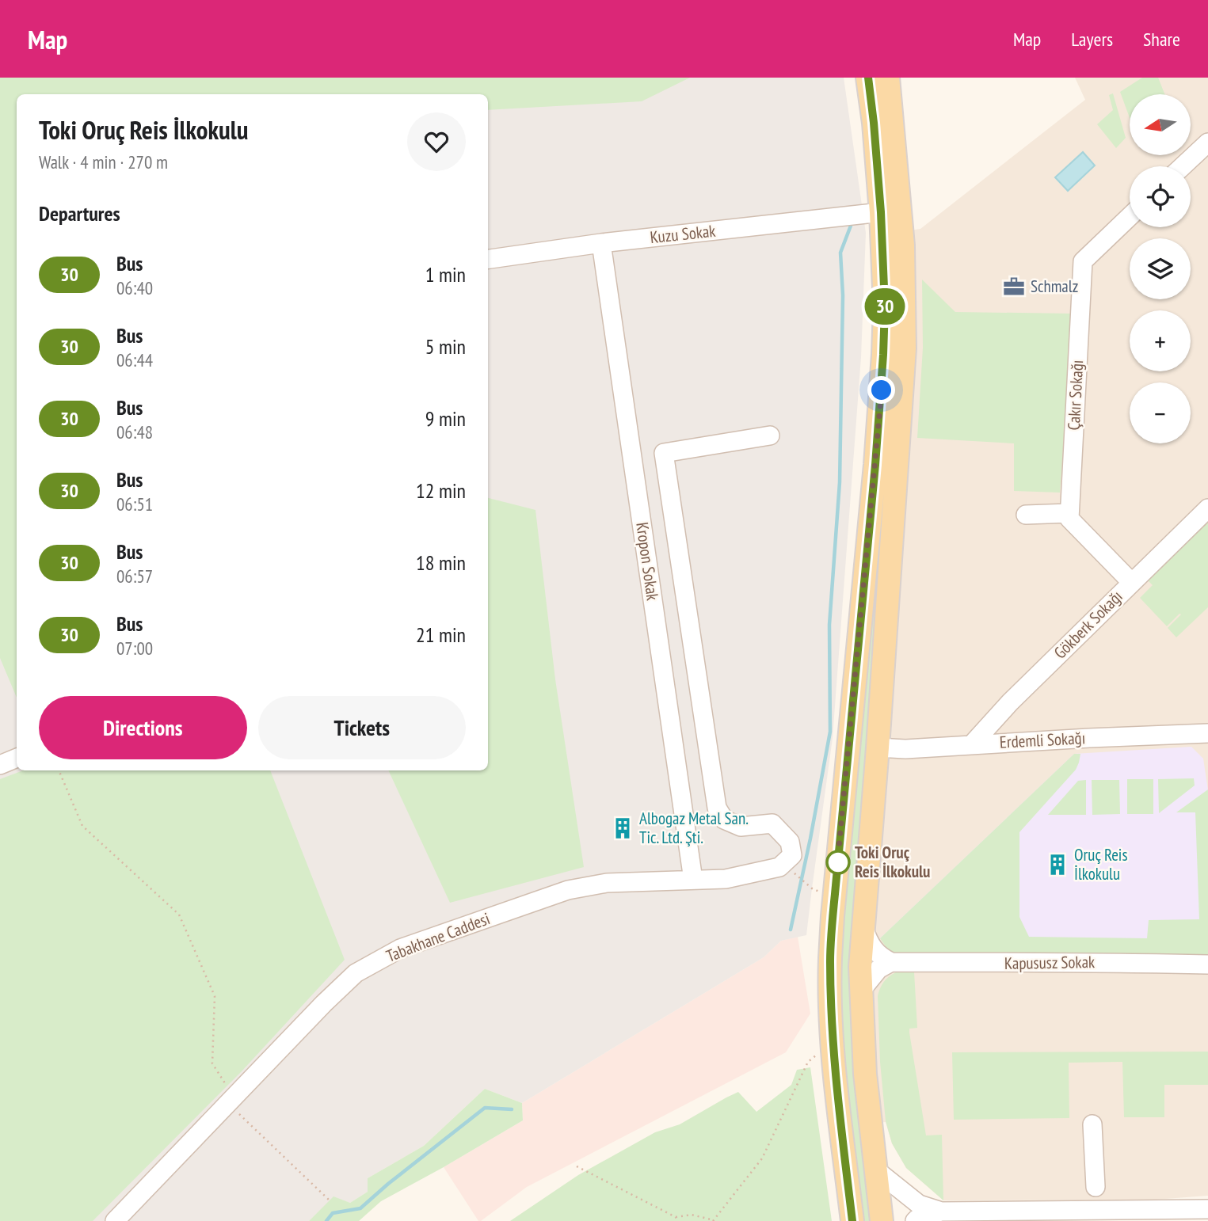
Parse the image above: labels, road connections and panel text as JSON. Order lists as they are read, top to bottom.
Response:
{
  "streets": {
    "street": [
      "Kuzu Sokak",
      "Çakır Sokağı",
      "Kropon Sokak",
      "Gökberk Sokağı",
      "Erdemli Sokağı",
      "Tabakhane Caddesi",
      "Kapususz Sokak"
    ]
  },
  "crossings": [
    ["Kuzu Sokak", "Kropon Sokak"],
    ["Kropon Sokak", "Tabakhane Caddesi"],
    ["Gökberk Sokağı", "Erdemli Sokağı"]
  ],
  "places": {
    "office": ["Schmalz"],
    "building": ["Albogaz Metal San. Tic. Ltd. Şti.", "Oruç Reis İlkokulu"],
    "other": ["Toki Oruç Reis İlkokulu"]
  },
  "lines": ["bus line 30"],
  "north": "left",
  "page": {
    "header": "Map",
    "nav": ["Map", "Layers", "Share"],
    "on_map": "30",
    "map_buttons": ["+", "−"],
    "heading": [
      ["Toki Oruç Reis İlkokulu", "Walk · 4 min · 270 m"],
      "Departures"
    ],
    "list": [
      {
        "mark": "30",
        "name": "Bus",
        "note": "06:40",
        "value": "1 min"
      },
      {
        "mark": "30",
        "name": "Bus",
        "note": "06:44",
        "value": "5 min"
      },
      {
        "mark": "30",
        "name": "Bus",
        "note": "06:48",
        "value": "9 min"
      },
      {
        "mark": "30",
        "name": "Bus",
        "note": "06:51",
        "value": "12 min"
      },
      {
        "mark": "30",
        "name": "Bus",
        "note": "06:57",
        "value": "18 min"
      },
      {
        "mark": "30",
        "name": "Bus",
        "note": "07:00",
        "value": "21 min"
      }
    ],
    "buttons": ["Directions", "Tickets"]
  }
}
